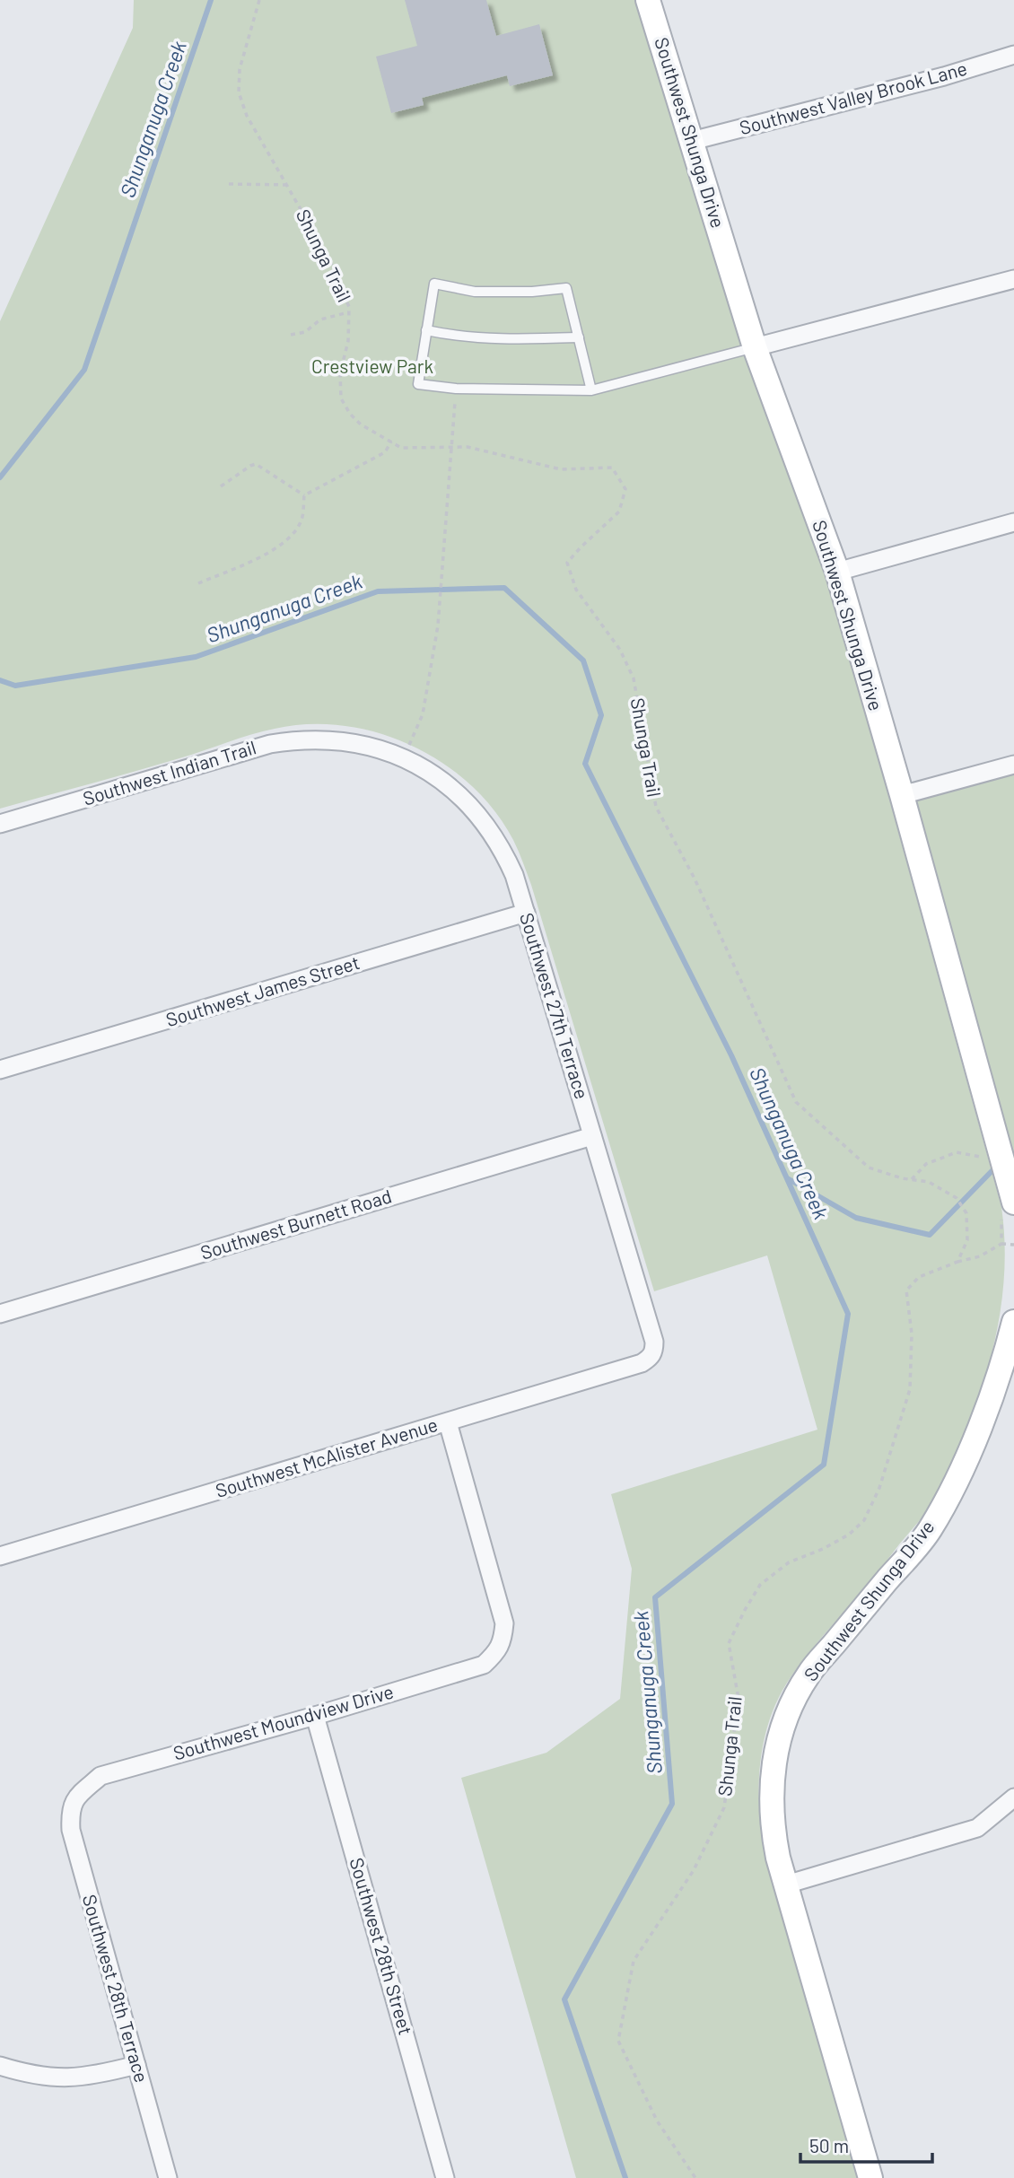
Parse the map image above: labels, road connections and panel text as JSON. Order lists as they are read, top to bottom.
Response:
{
  "streets": {
    "street": [
      "Southwest Valley Brook Lane",
      "Southwest Shunga Drive",
      "Southwest Indian Trail",
      "Southwest James Street",
      "Southwest 27th Terrace",
      "Southwest Burnett Road",
      "Southwest McAlister Avenue",
      "Southwest Moundview Drive",
      "Southwest 28th Street",
      "Southwest 28th Terrace"
    ],
    "path": ["Shunga Trail"]
  },
  "crossings": [
    ["Southwest Valley Brook Lane", "Southwest Shunga Drive"],
    ["Southwest Indian Trail", "Southwest 27th Terrace"],
    ["Southwest James Street", "Southwest 27th Terrace"],
    ["Southwest 27th Terrace", "Southwest Burnett Road"],
    ["Southwest 27th Terrace", "Southwest McAlister Avenue"],
    ["Southwest McAlister Avenue", "Southwest Moundview Drive"],
    ["Southwest Moundview Drive", "Southwest 28th Street"],
    ["Southwest Moundview Drive", "Southwest 28th Terrace"]
  ],
  "water": ["Shunganuga Creek"],
  "parks": ["Crestview Park"],
  "scale_bar": "50 m"
}
